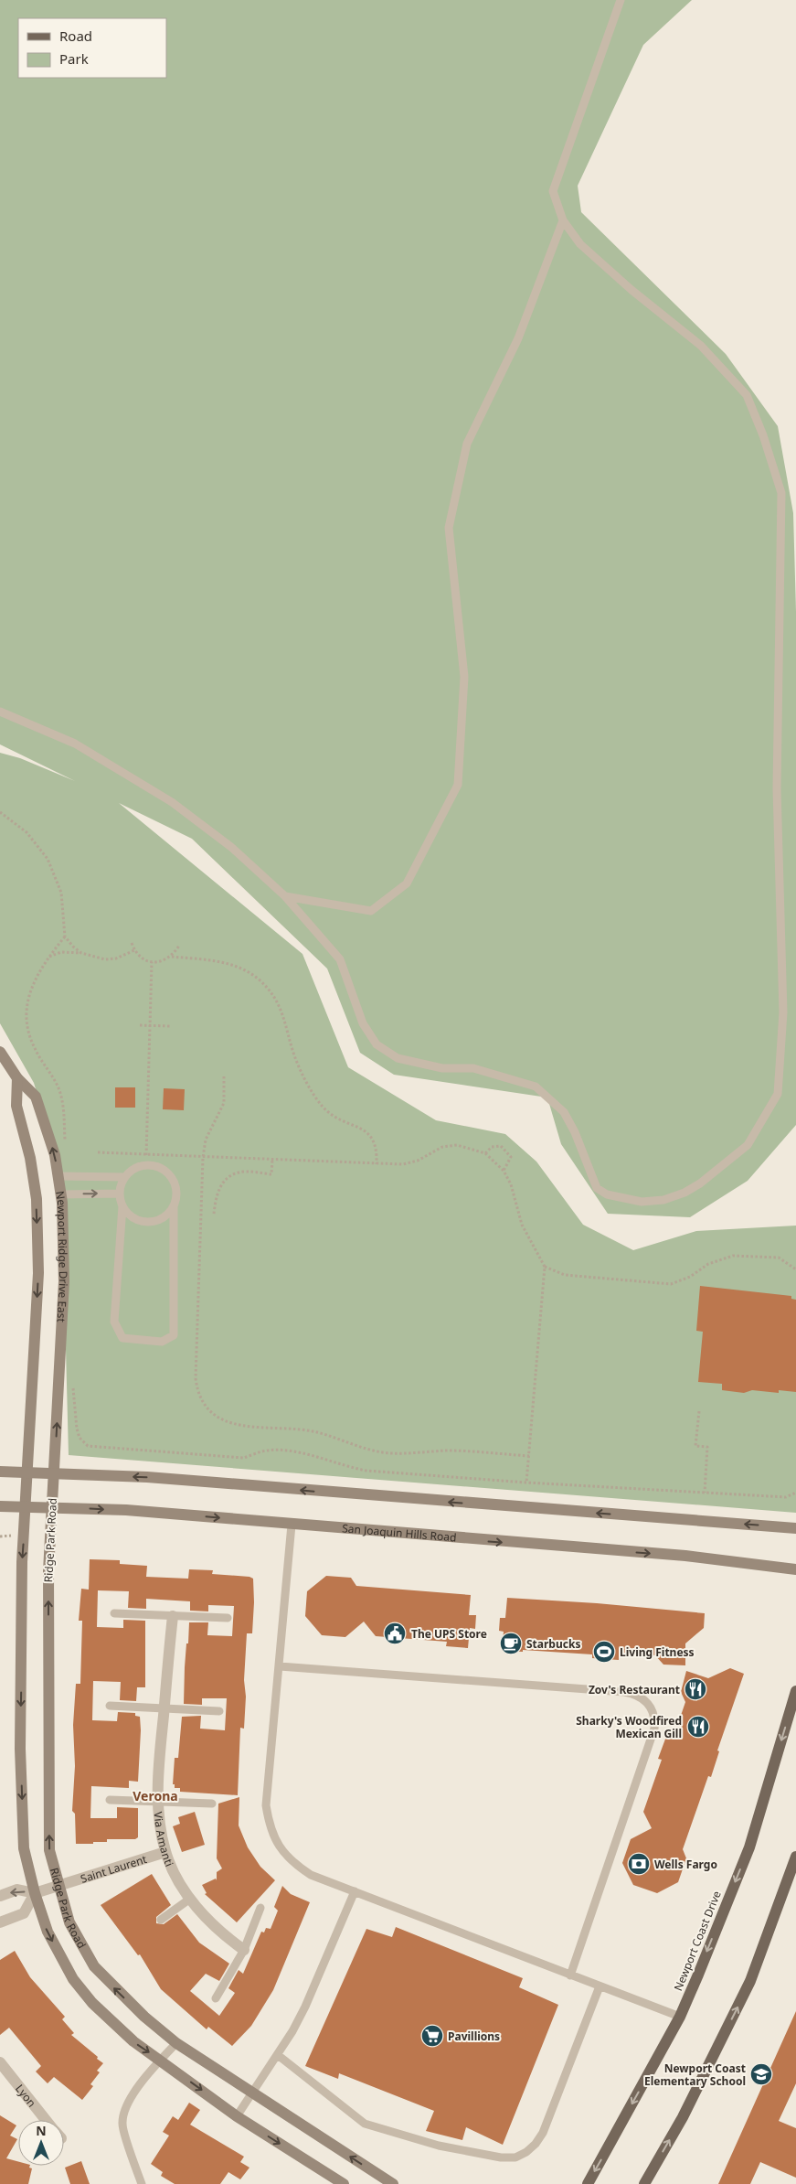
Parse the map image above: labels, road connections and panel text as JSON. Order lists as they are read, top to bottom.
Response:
{
  "streets": {
    "main road": ["Newport Coast Drive"],
    "street": [
      "Newport Ridge Drive East",
      "San Joaquin Hills Road",
      "Ridge Park Road",
      "Via Amanti",
      "Saint Laurent",
      "Lyon"
    ]
  },
  "crossings": [
    ["Newport Ridge Drive East", "Ridge Park Road"],
    ["San Joaquin Hills Road", "Ridge Park Road"],
    ["Ridge Park Road", "Saint Laurent"],
    ["Via Amanti", "Saint Laurent"]
  ],
  "districts": ["Verona"],
  "places": {
    "public building": ["The UPS Store"],
    "cafe": ["Starbucks"],
    "sports": ["Living Fitness"],
    "restaurant": ["Zov's Restaurant", "Sharky's Woodfired Mexican Gill"],
    "bank": ["Wells Fargo"],
    "supermarket": ["Pavillions"],
    "school or university": ["Newport Coast Elementary School"]
  },
  "legend": ["Road", "Park"],
  "north": "top"
}
